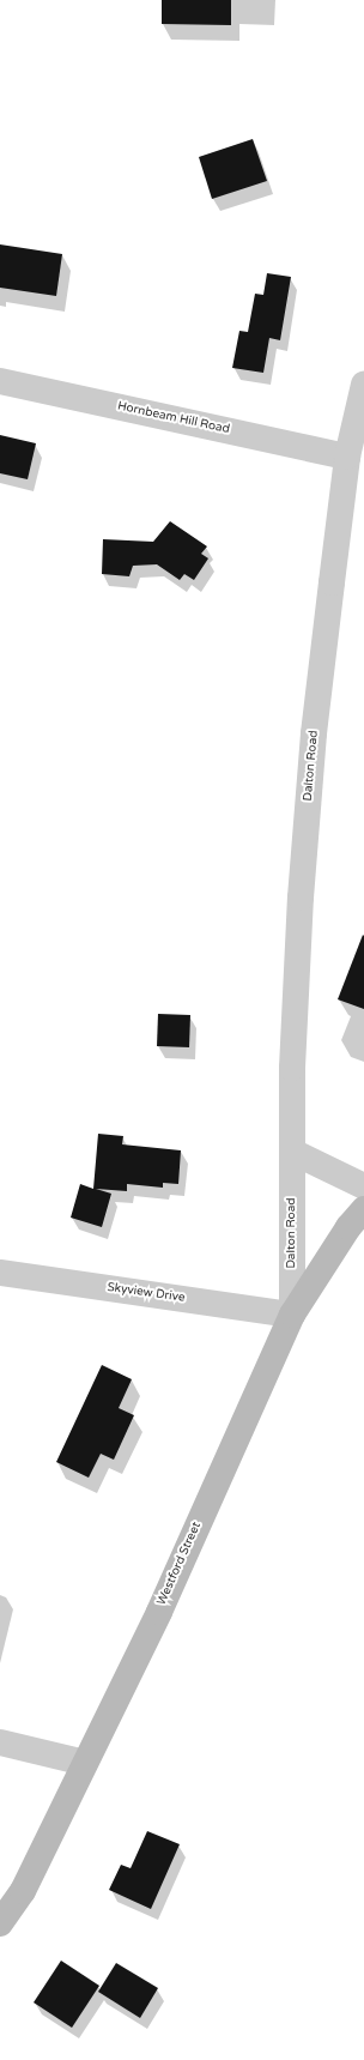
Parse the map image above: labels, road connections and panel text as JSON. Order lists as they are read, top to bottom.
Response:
{
  "streets": {
    "main road": ["Westford Street"],
    "street": ["Hornbeam Hill Road", "Dalton Road", "Skyview Drive"]
  },
  "crossings": [
    ["Hornbeam Hill Road", "Dalton Road"],
    ["Dalton Road", "Skyview Drive"],
    ["Dalton Road", "Westford Street"],
    ["Skyview Drive", "Westford Street"]
  ]
}
